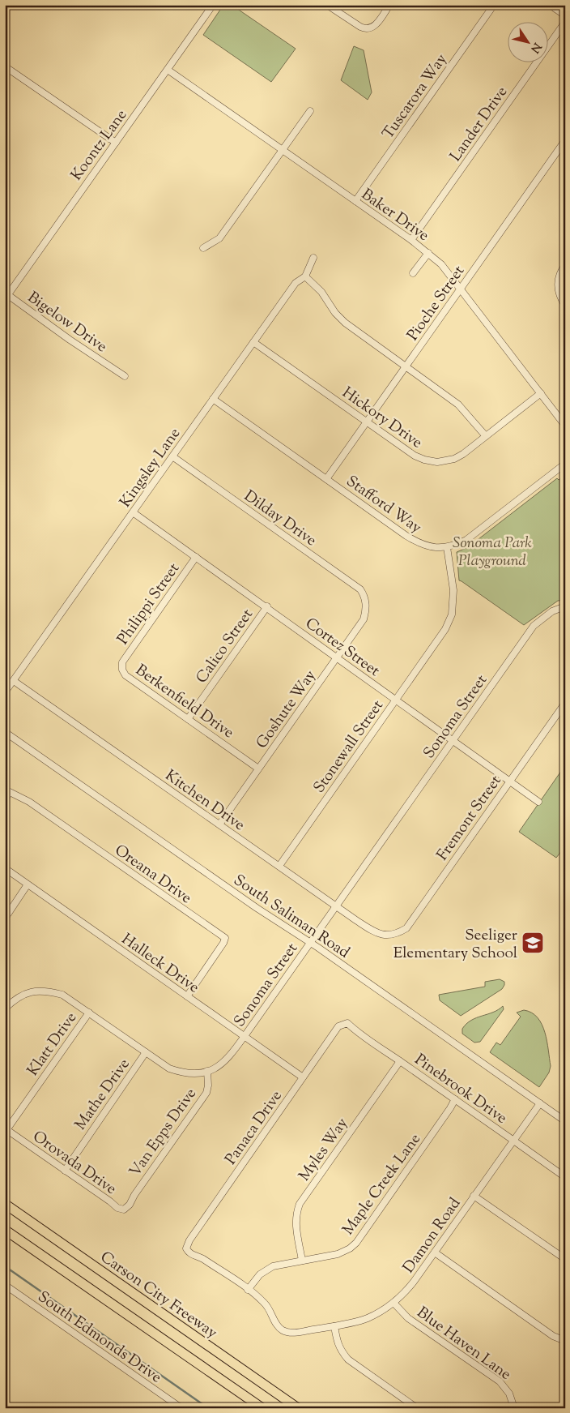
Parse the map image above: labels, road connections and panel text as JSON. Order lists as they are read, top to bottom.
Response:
{
  "streets": {
    "highway": ["Carson City Freeway"],
    "street": [
      "Tuscarora Way",
      "Lander Drive",
      "Koontz Lane",
      "Baker Drive",
      "Pioche Street",
      "Bigelow Drive",
      "Hickory Drive",
      "Kingsley Lane",
      "Stafford Way",
      "Dilday Drive",
      "Philippi Street",
      "Calico Street",
      "Cortez Street",
      "Berkenfield Drive",
      "Goshute Way",
      "Sonoma Street",
      "Stonewall Street",
      "Kitchen Drive",
      "Fremont Street",
      "Oreana Drive",
      "South Saliman Road",
      "Halleck Drive",
      "Klatt Drive",
      "Pinebrook Drive",
      "Mathe Drive",
      "Panaca Drive",
      "Van Epps Drive",
      "Myles Way",
      "Orovada Drive",
      "Maple Creek Lane",
      "Damon Road",
      "South Edmonds Drive",
      "Blue Haven Lane"
    ]
  },
  "crossings": [
    ["Tuscarora Way", "Baker Drive"],
    ["Lander Drive", "Baker Drive"],
    ["Koontz Lane", "Baker Drive"],
    ["Koontz Lane", "Bigelow Drive"],
    ["Baker Drive", "Pioche Street"],
    ["Baker Drive", "Hickory Drive"],
    ["Pioche Street", "Hickory Drive"],
    ["Pioche Street", "Stafford Way"],
    ["Hickory Drive", "Kingsley Lane"],
    ["Kingsley Lane", "Stafford Way"],
    ["Kingsley Lane", "Dilday Drive"],
    ["Kingsley Lane", "Cortez Street"],
    ["Kingsley Lane", "Kitchen Drive"],
    ["Stafford Way", "Stonewall Street"],
    ["Dilday Drive", "Goshute Way"],
    ["Philippi Street", "Cortez Street"],
    ["Philippi Street", "Berkenfield Drive"],
    ["Calico Street", "Cortez Street"],
    ["Calico Street", "Berkenfield Drive"],
    ["Cortez Street", "Goshute Way"],
    ["Cortez Street", "Sonoma Street"],
    ["Cortez Street", "Stonewall Street"],
    ["Cortez Street", "Fremont Street"],
    ["Berkenfield Drive", "Goshute Way"],
    ["Goshute Way", "Kitchen Drive"],
    ["Sonoma Street", "Kitchen Drive"],
    ["Sonoma Street", "South Saliman Road"],
    ["Sonoma Street", "Halleck Drive"],
    ["Sonoma Street", "Klatt Drive"],
    ["Sonoma Street", "Mathe Drive"],
    ["Sonoma Street", "Van Epps Drive"],
    ["Stonewall Street", "Kitchen Drive"],
    ["Kitchen Drive", "Fremont Street"],
    ["Oreana Drive", "Halleck Drive"],
    ["South Saliman Road", "Damon Road"],
    ["Halleck Drive", "Panaca Drive"],
    ["Klatt Drive", "Orovada Drive"],
    ["Pinebrook Drive", "Panaca Drive"],
    ["Pinebrook Drive", "Myles Way"],
    ["Pinebrook Drive", "Maple Creek Lane"],
    ["Pinebrook Drive", "Damon Road"],
    ["Mathe Drive", "Orovada Drive"],
    ["Panaca Drive", "Maple Creek Lane"],
    ["Panaca Drive", "Damon Road"],
    ["Van Epps Drive", "Orovada Drive"],
    ["Myles Way", "Maple Creek Lane"],
    ["Maple Creek Lane", "Damon Road"],
    ["Damon Road", "Blue Haven Lane"]
  ],
  "parks": ["Sonoma Park Playground"],
  "places": {
    "school or university": ["Seeliger Elementary School"]
  },
  "north": "bottom right"
}
